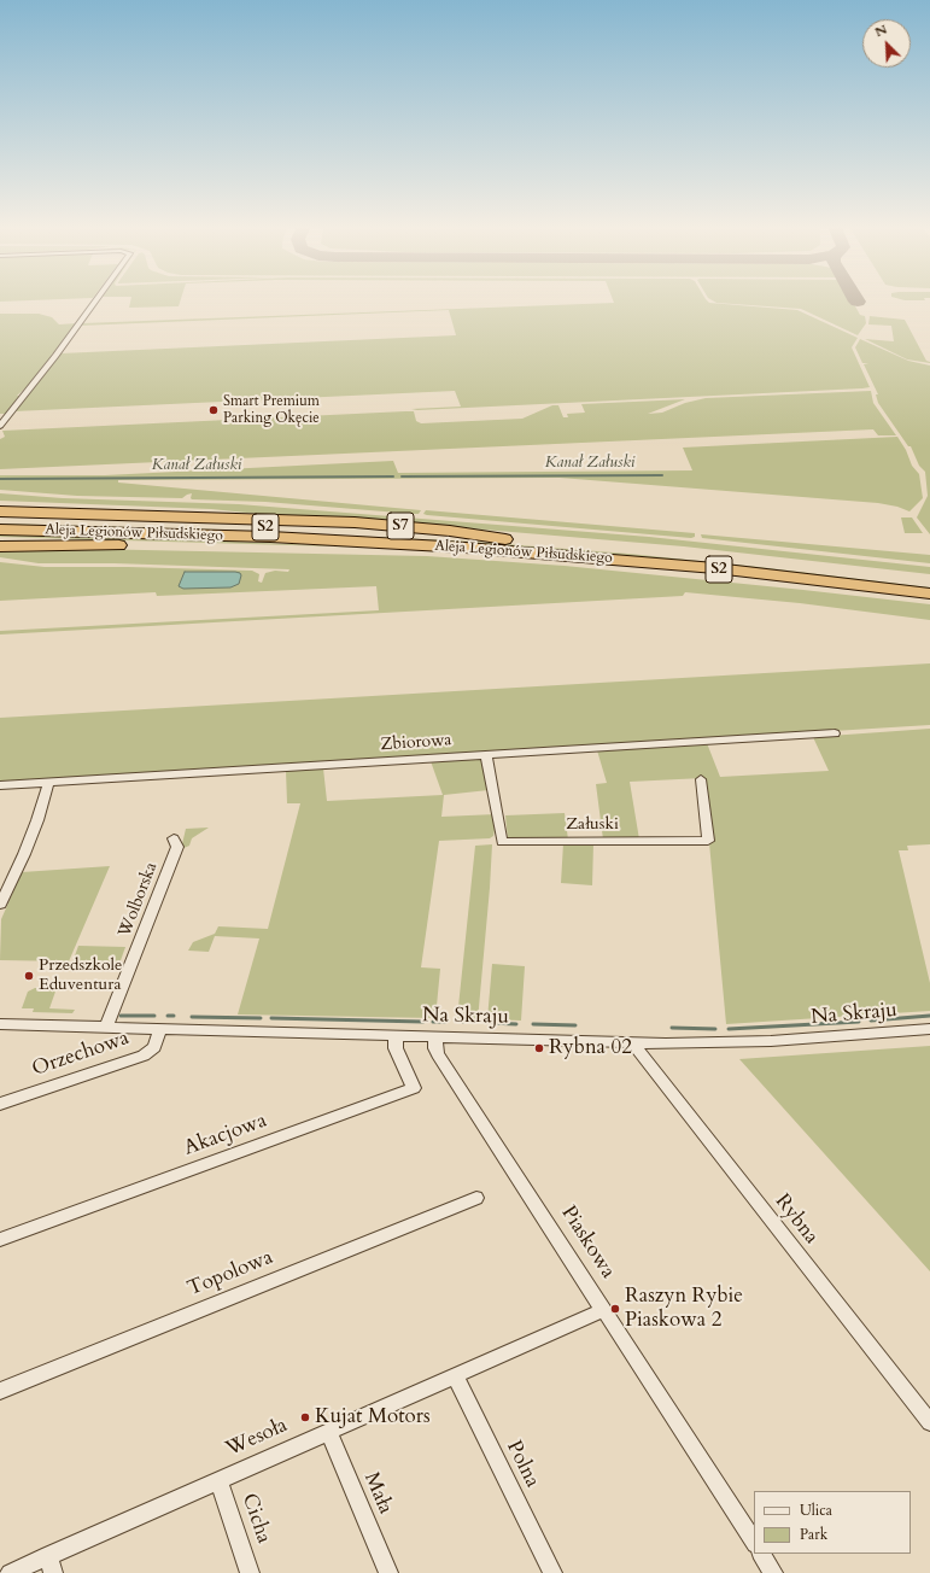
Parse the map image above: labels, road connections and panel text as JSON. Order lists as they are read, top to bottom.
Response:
{
  "streets": {
    "highway": ["S7", "S2", "Aleja Legionów Piłsudskiego"],
    "street": [
      "Zbiorowa",
      "Załuski",
      "Wolborska",
      "Na Skraju",
      "Orzechowa",
      "Akacjowa",
      "Rybna",
      "Piaskowa",
      "Topolowa",
      "Wesoła",
      "Polna",
      "Mała",
      "Cicha"
    ]
  },
  "crossings": [
    ["S7", "Aleja Legionów Piłsudskiego"],
    ["Zbiorowa", "Załuski"],
    ["Wolborska", "Na Skraju"],
    ["Na Skraju", "Orzechowa"],
    ["Na Skraju", "Akacjowa"],
    ["Na Skraju", "Rybna"],
    ["Na Skraju", "Piaskowa"],
    ["Piaskowa", "Wesoła"],
    ["Wesoła", "Polna"],
    ["Wesoła", "Mała"],
    ["Wesoła", "Cicha"]
  ],
  "water": ["Kanał Załuski"],
  "places": [
    "Smart Premium Parking Okęcie",
    "Przedszkole Eduventura",
    "Rybna 02",
    "Raszyn Rybie Piaskowa 2",
    "Kujat Motors"
  ],
  "legend": ["Ulica", "Park"],
  "north": "top left"
}
